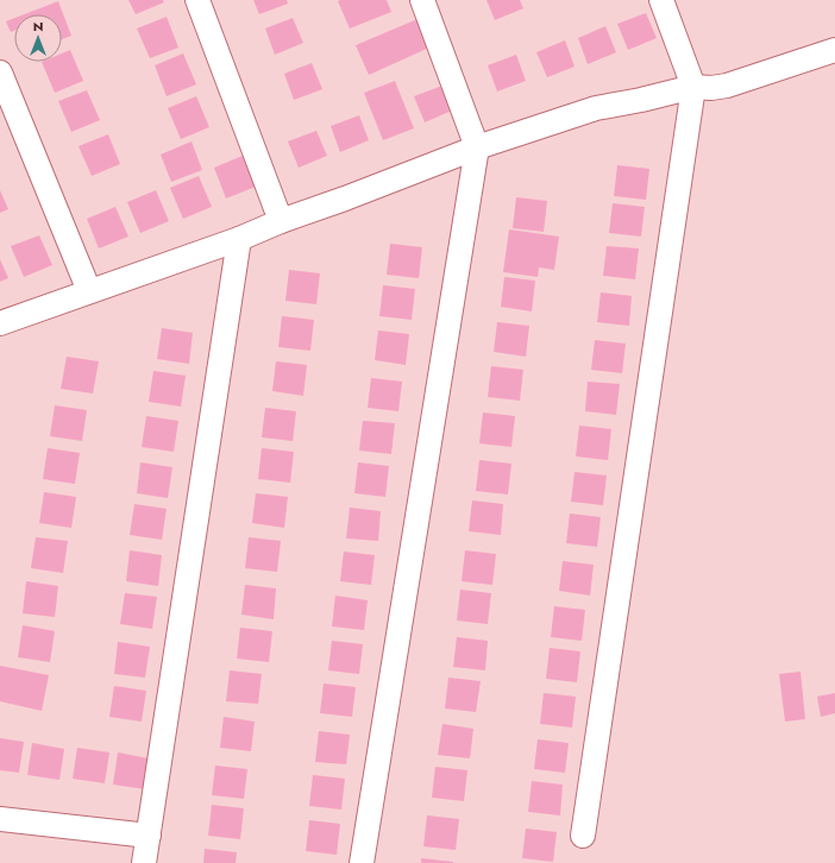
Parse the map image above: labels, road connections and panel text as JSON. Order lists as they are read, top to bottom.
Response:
{
  "north": "top"
}
